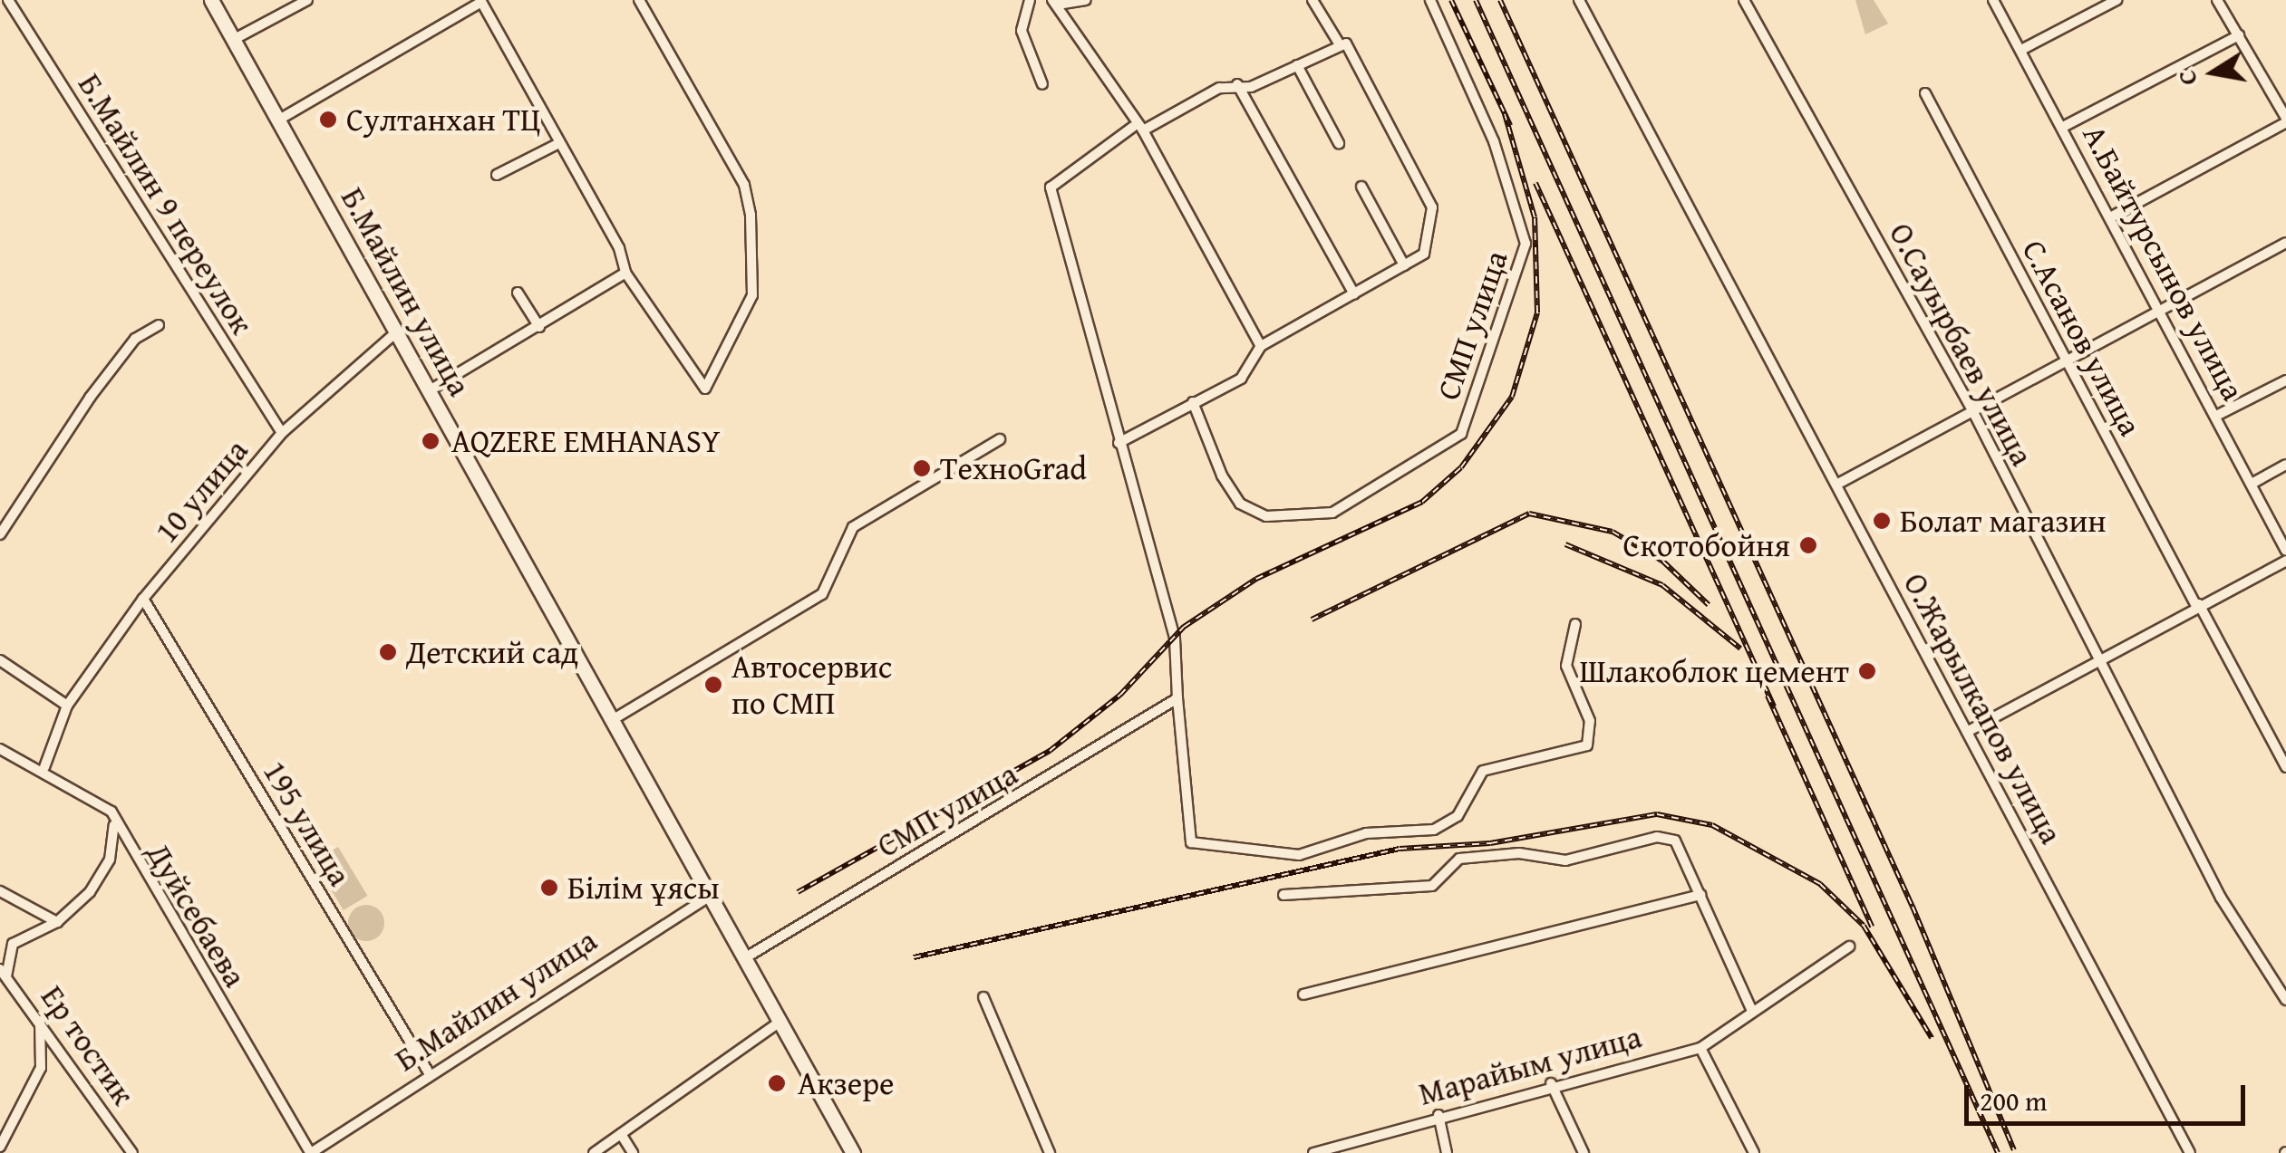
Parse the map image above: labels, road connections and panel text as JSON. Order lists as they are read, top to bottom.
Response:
{
  "streets": {
    "street": [
      "Б.Майлин 9 переулок",
      "А.Байтурсынов улица",
      "Б.Майлин улица",
      "СМП улица",
      "С.Асанов улица",
      "О.Сауырбаев улица",
      "10 улица",
      "О.Жарылкапов улица",
      "195 улица",
      "Дуйсебаева",
      "Ер тостик",
      "Марайым улица"
    ]
  },
  "crossings": [
    ["Б.Майлин 9 переулок", "10 улица"],
    ["Б.Майлин улица", "СМП улица"],
    ["Б.Майлин улица", "10 улица"],
    ["Б.Майлин улица", "195 улица"],
    ["Б.Майлин улица", "Дуйсебаева"],
    ["10 улица", "195 улица"],
    ["10 улица", "Дуйсебаева"]
  ],
  "places": [
    "Султанхан ТЦ",
    "AQZERE EMHANASY",
    "ТехноGrad",
    "Болат магазин",
    "Скотобойня",
    "Детский сад",
    "Шлакоблок цемент",
    "Автосервис по СМП",
    "Білім ұясы",
    "Акзере"
  ],
  "scale_bar": "200 m",
  "north": "left"
}
